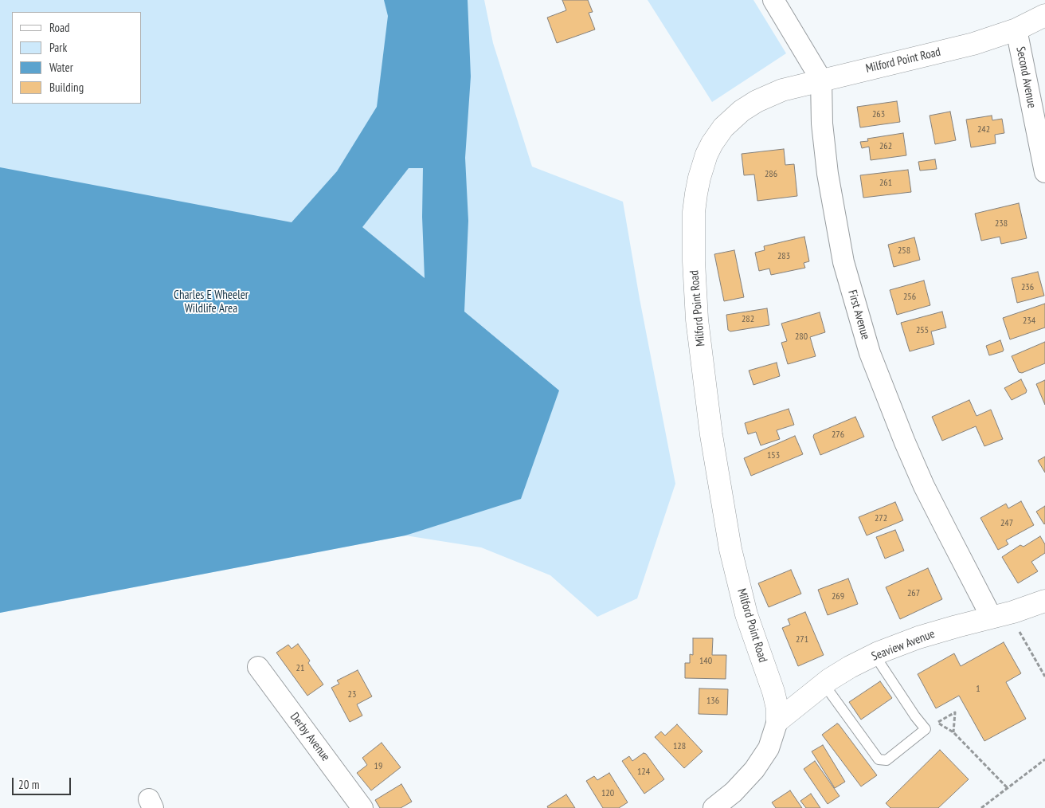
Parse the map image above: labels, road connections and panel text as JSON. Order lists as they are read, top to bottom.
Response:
{
  "streets": {
    "street": [
      "Milford Point Road",
      "Second Avenue",
      "First Avenue",
      "Seaview Avenue",
      "Derby Avenue"
    ]
  },
  "crossings": [
    ["Milford Point Road", "Second Avenue"],
    ["Milford Point Road", "First Avenue"],
    ["Milford Point Road", "Seaview Avenue"],
    ["First Avenue", "Seaview Avenue"]
  ],
  "parks": ["Charles E Wheeler Wildlife Area"],
  "house_numbers": [
    "263",
    "242",
    "262",
    "286",
    "261",
    "238",
    "258",
    "283",
    "236",
    "256",
    "282",
    "234",
    "255",
    "280",
    "276",
    "153",
    "272",
    "247",
    "267",
    "269",
    "271",
    "140",
    "21",
    "1",
    "23",
    "136",
    "128",
    "19",
    "124",
    "120"
  ],
  "legend": [
    "Road",
    "Park",
    "Water",
    "Building"
  ],
  "scale_bar": "20 m"
}
